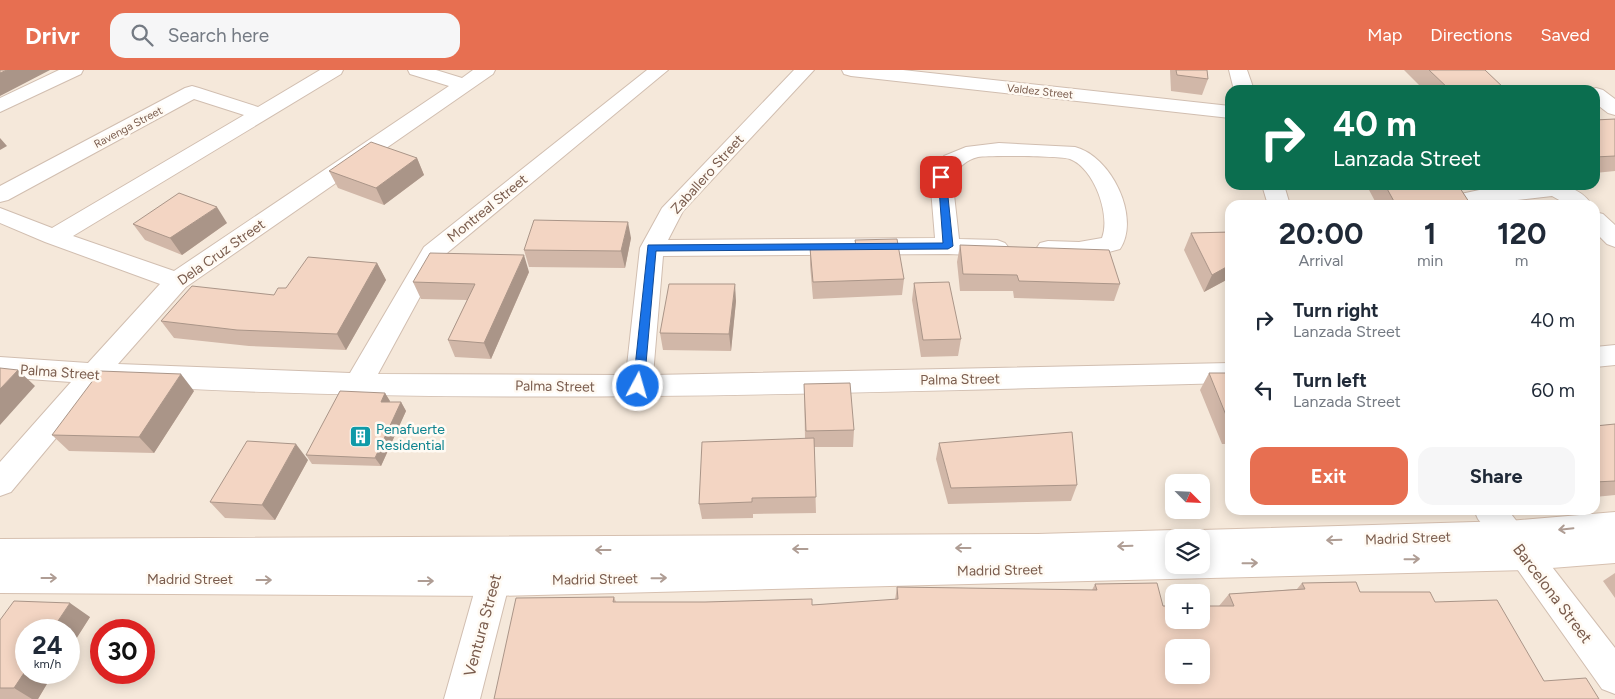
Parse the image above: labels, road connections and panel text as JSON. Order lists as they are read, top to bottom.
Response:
{
  "streets": {
    "street": [
      "Valdez Street",
      "Ravenga Street",
      "Zaballero Street",
      "Montreal Street",
      "Dela Cruz Street",
      "Palma Street",
      "Madrid Street",
      "Barcelona Street",
      "Ventura Street"
    ]
  },
  "crossings": [
    ["Zaballero Street", "Palma Street"],
    ["Montreal Street", "Palma Street"],
    ["Dela Cruz Street", "Palma Street"],
    ["Madrid Street", "Barcelona Street"],
    ["Madrid Street", "Ventura Street"]
  ],
  "places": {
    "building": ["Penafuerte Residential"]
  },
  "north": "bottom right",
  "page": {
    "header": "Drivr",
    "search": "Search here",
    "nav": ["Map", "Directions", "Saved"],
    "turn": ["40 m", "Lanzada Street"],
    "eta": [
      "20:00",
      "Arrival",
      "1",
      "min",
      "120",
      "m"
    ],
    "list": [
      {
        "name": "Turn right",
        "note": "Lanzada Street",
        "value": "40 m"
      },
      {
        "name": "Turn left",
        "note": "Lanzada Street",
        "value": "60 m"
      }
    ],
    "buttons": ["Exit", "Share"],
    "map_buttons": ["+", "−"],
    "speed": "24 km/h",
    "limit": "30"
  }
}
